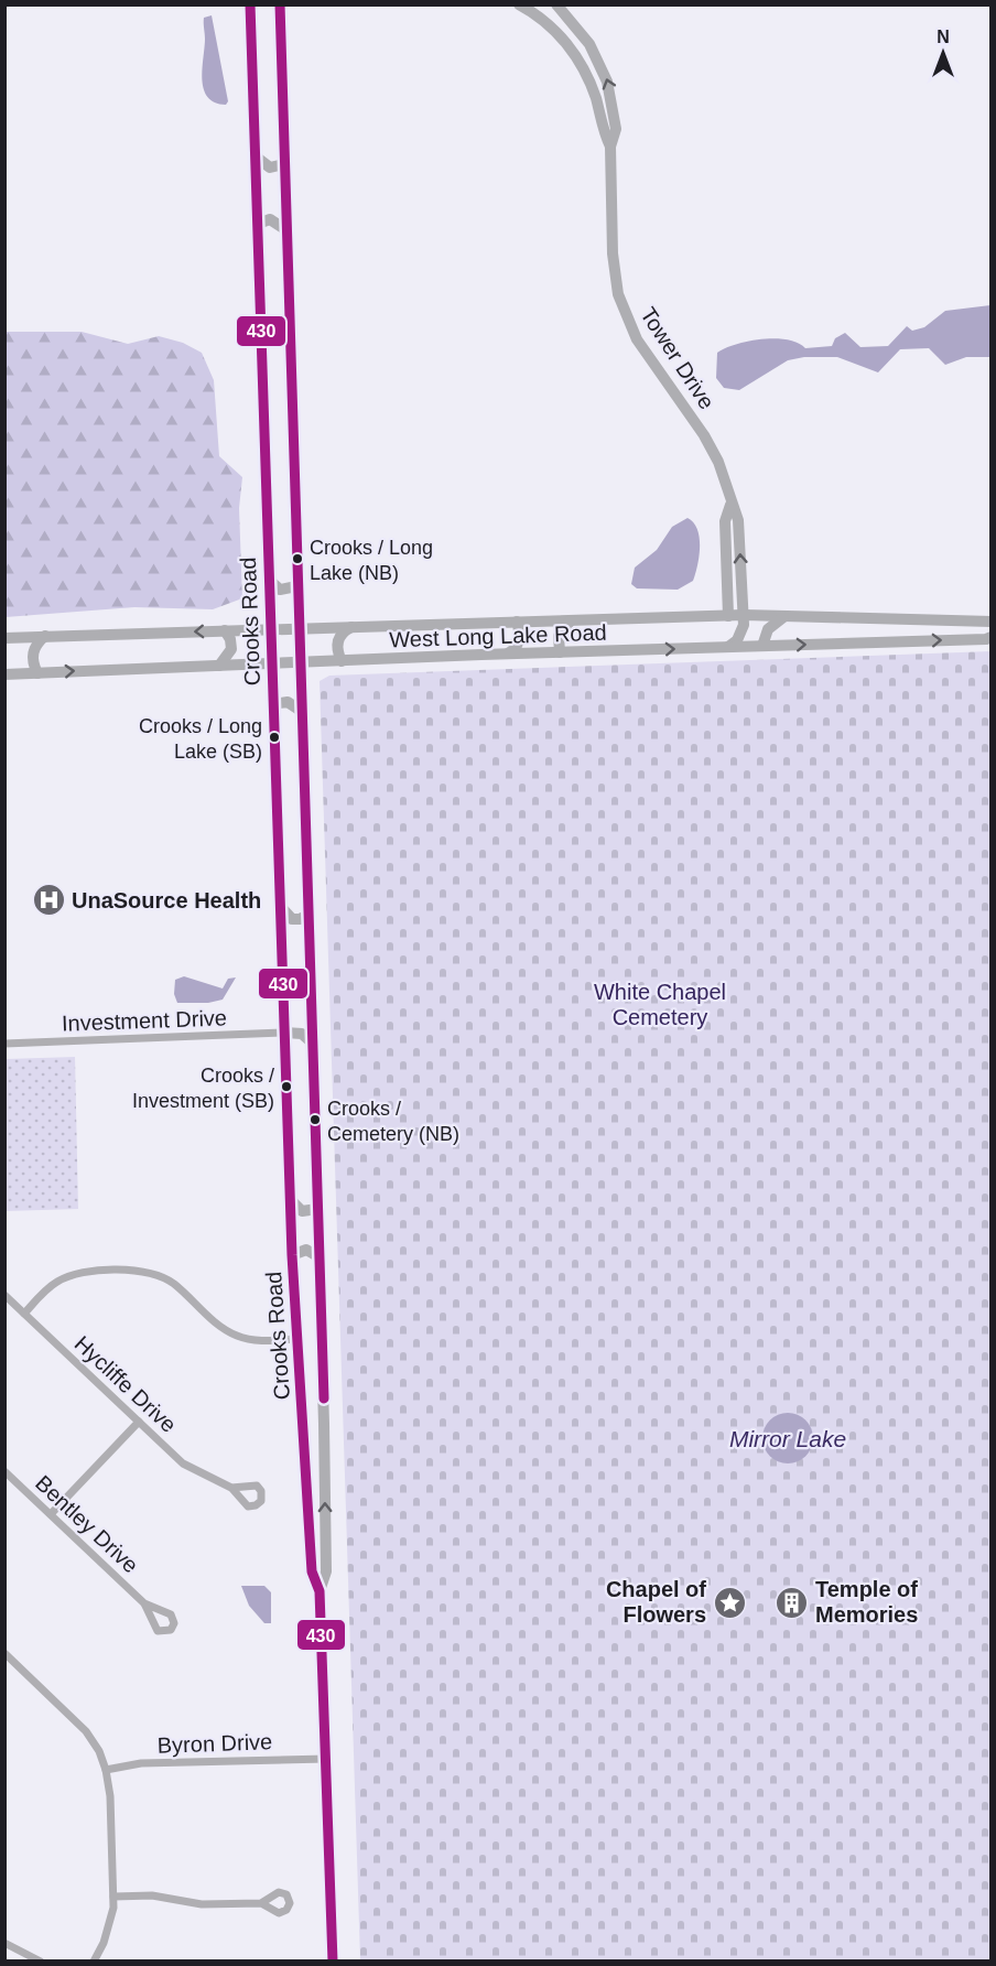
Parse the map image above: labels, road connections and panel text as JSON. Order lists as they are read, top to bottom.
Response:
{
  "streets": {
    "main road": ["Tower Drive", "Crooks Road", "West Long Lake Road"],
    "street": [
      "Investment Drive",
      "Hycliffe Drive",
      "Bentley Drive",
      "Byron Drive"
    ]
  },
  "crossings": [
    ["Tower Drive", "West Long Lake Road"],
    ["Crooks Road", "West Long Lake Road"],
    ["Crooks Road", "Investment Drive"],
    ["Crooks Road", "Byron Drive"]
  ],
  "water": ["Mirror Lake"],
  "parks": ["White Chapel Cemetery"],
  "places": {
    "other": [
      "Crooks / Long Lake (NB)",
      "Crooks / Long Lake (SB)",
      "Crooks / Investment (SB)",
      "Crooks / Cemetery (NB)"
    ],
    "hospital": ["UnaSource Health"],
    "place": ["Chapel of Flowers"],
    "building": ["Temple of Memories"]
  },
  "lines": ["transit line 430"],
  "north": "top"
}
